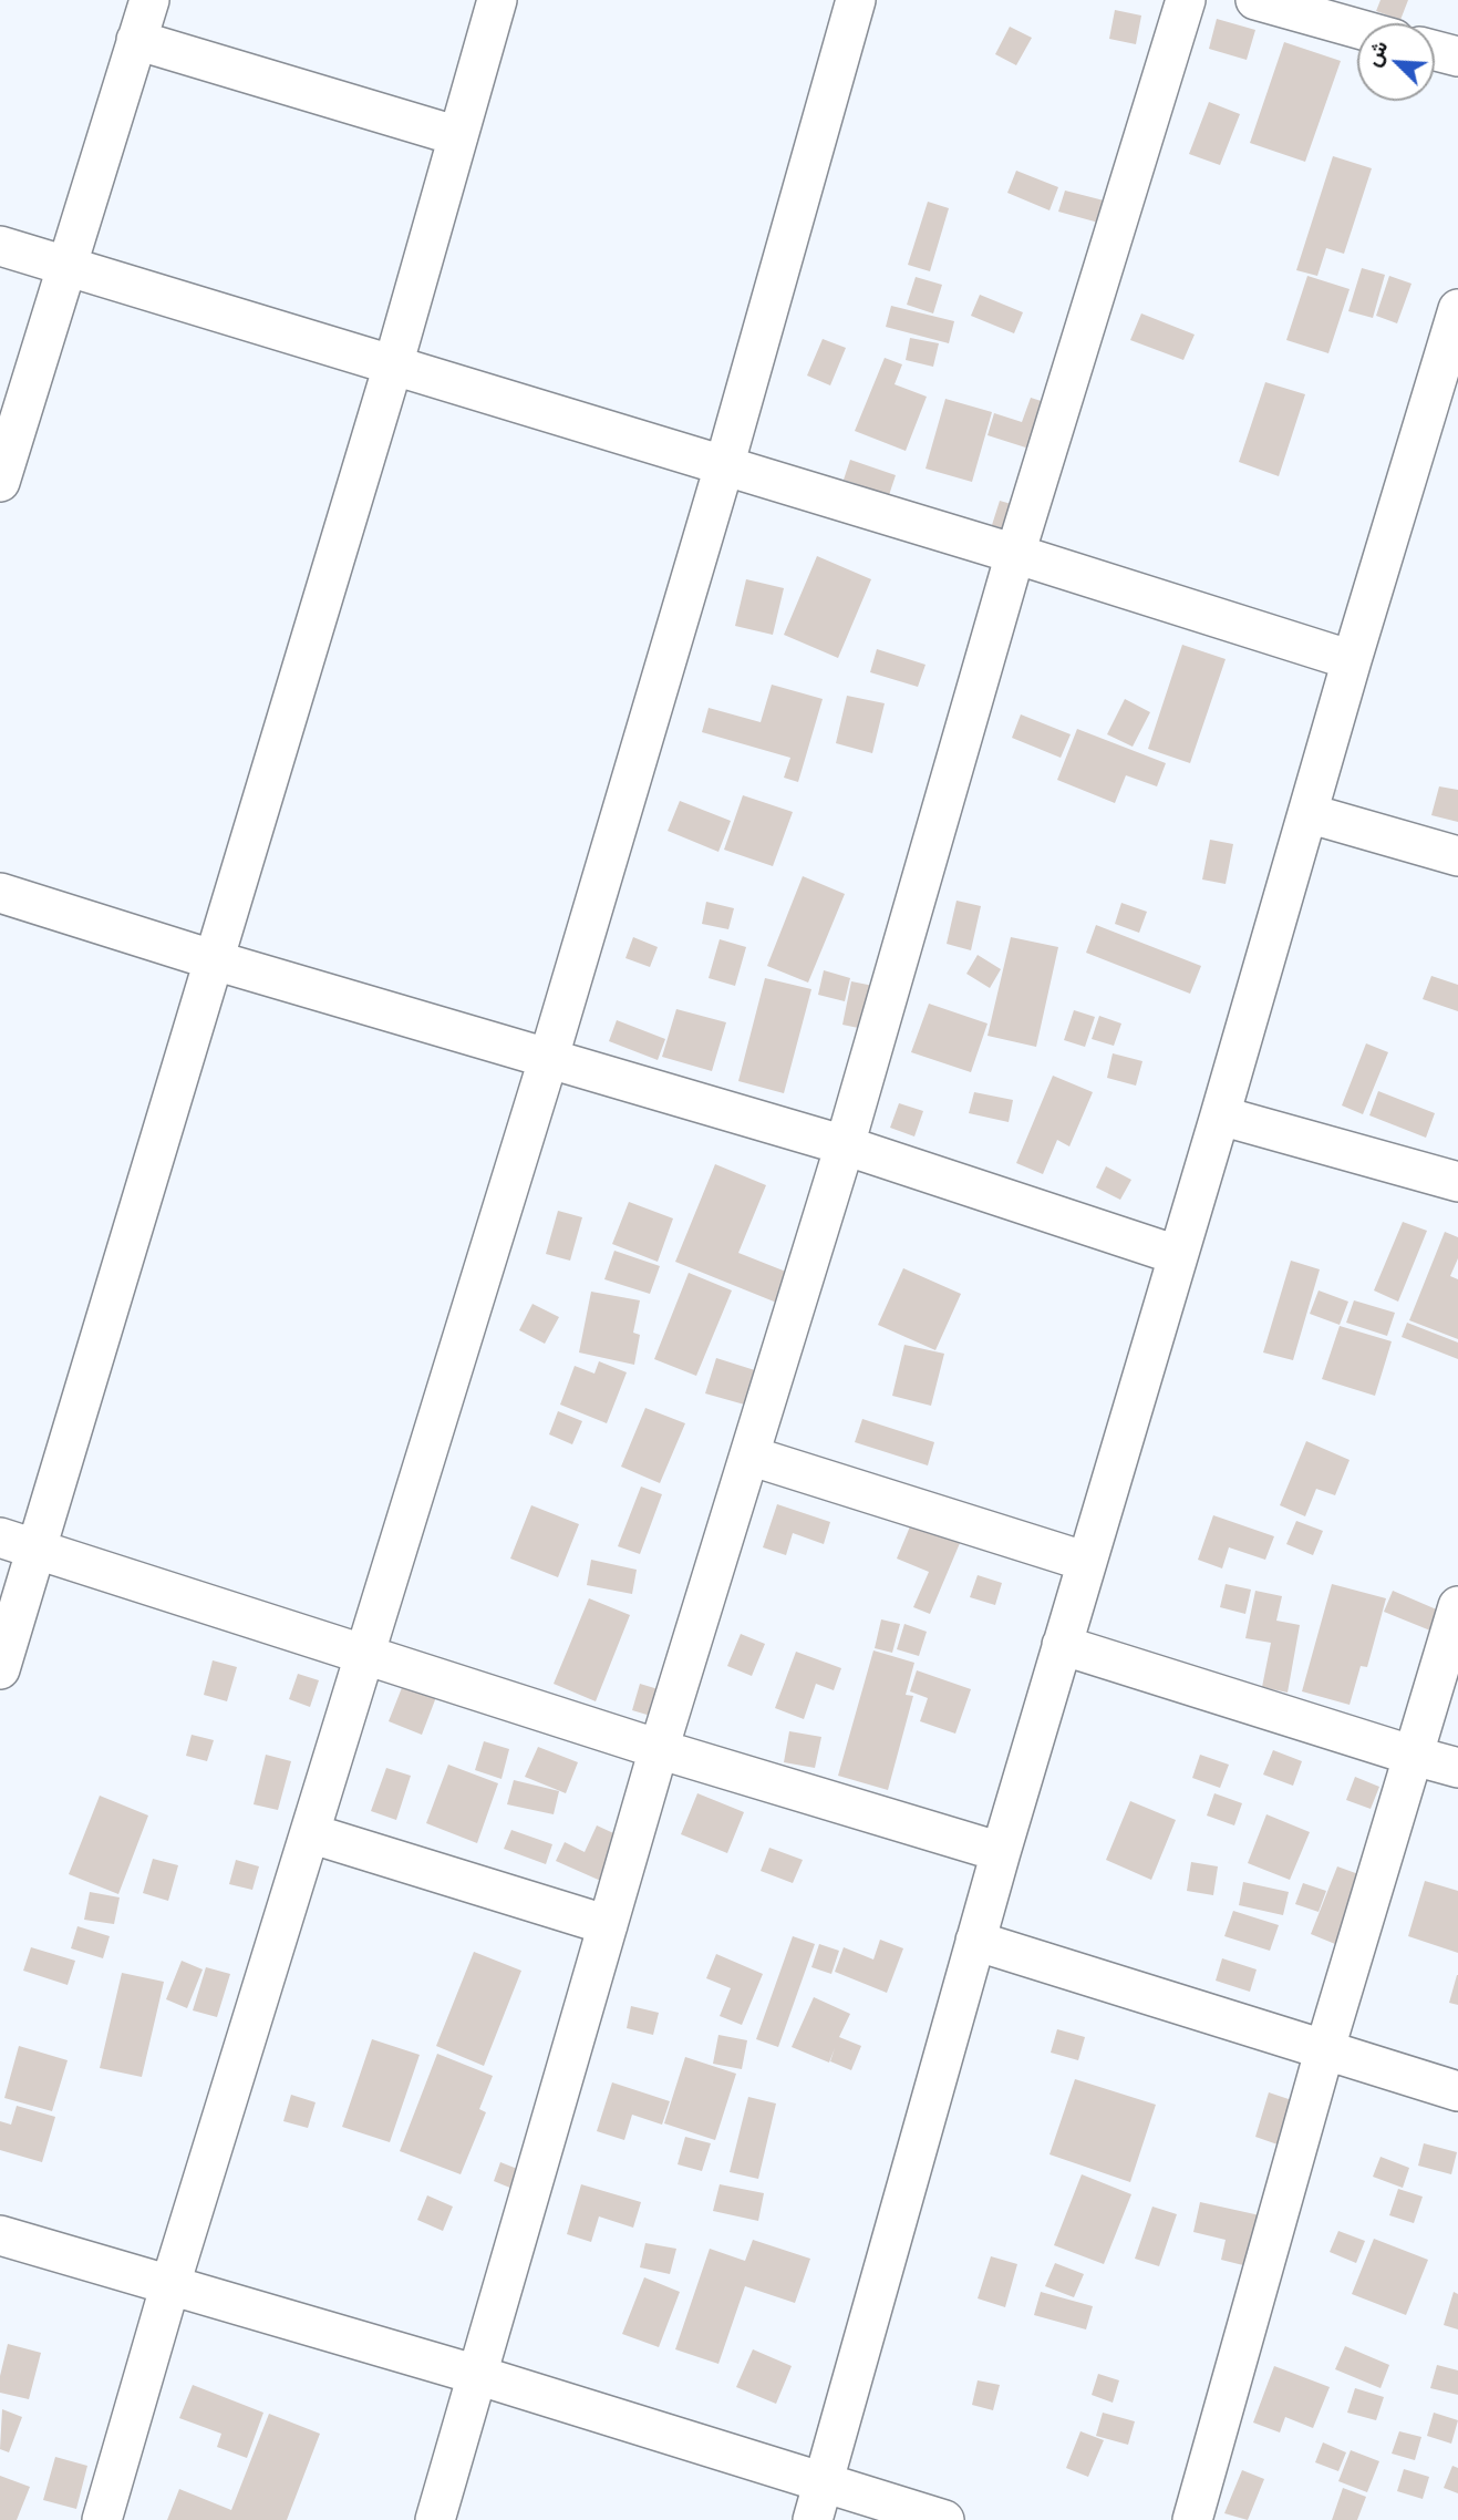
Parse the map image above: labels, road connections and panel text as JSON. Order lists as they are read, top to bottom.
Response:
{
  "north": "top left"
}
